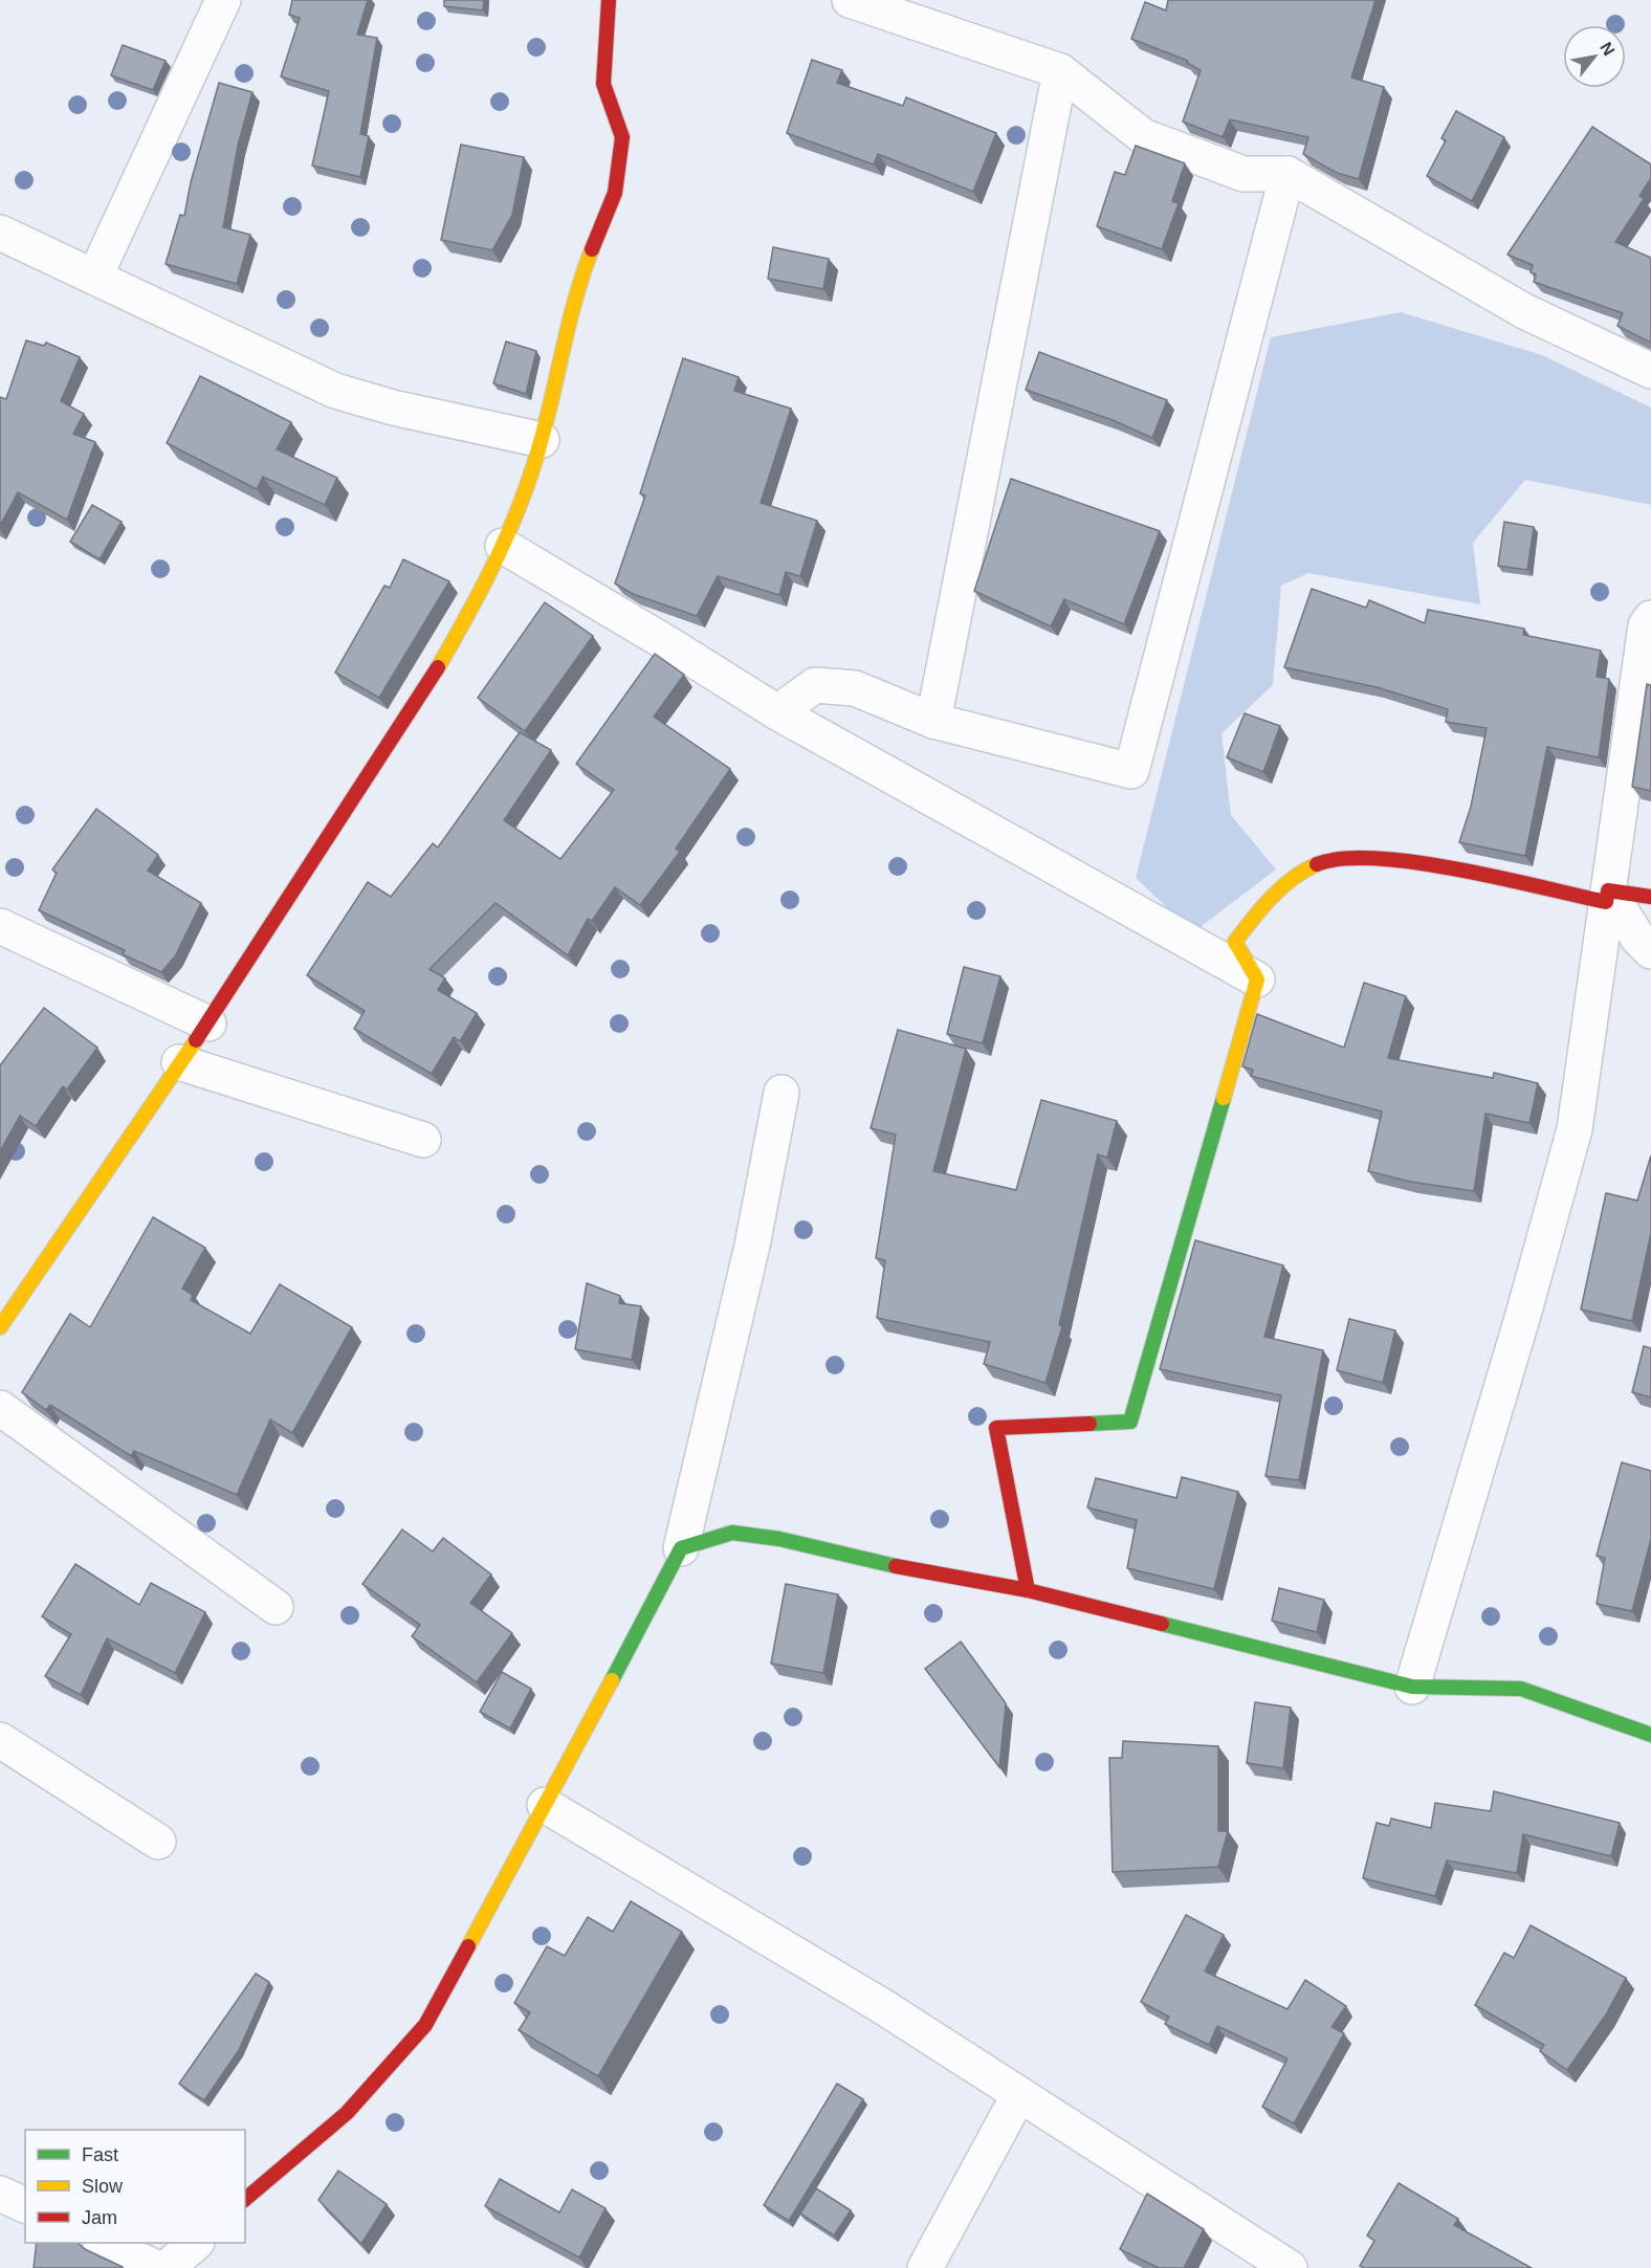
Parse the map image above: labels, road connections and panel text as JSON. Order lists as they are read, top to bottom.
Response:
{
  "legend": ["Fast", "Slow", "Jam"],
  "north": "top right"
}
